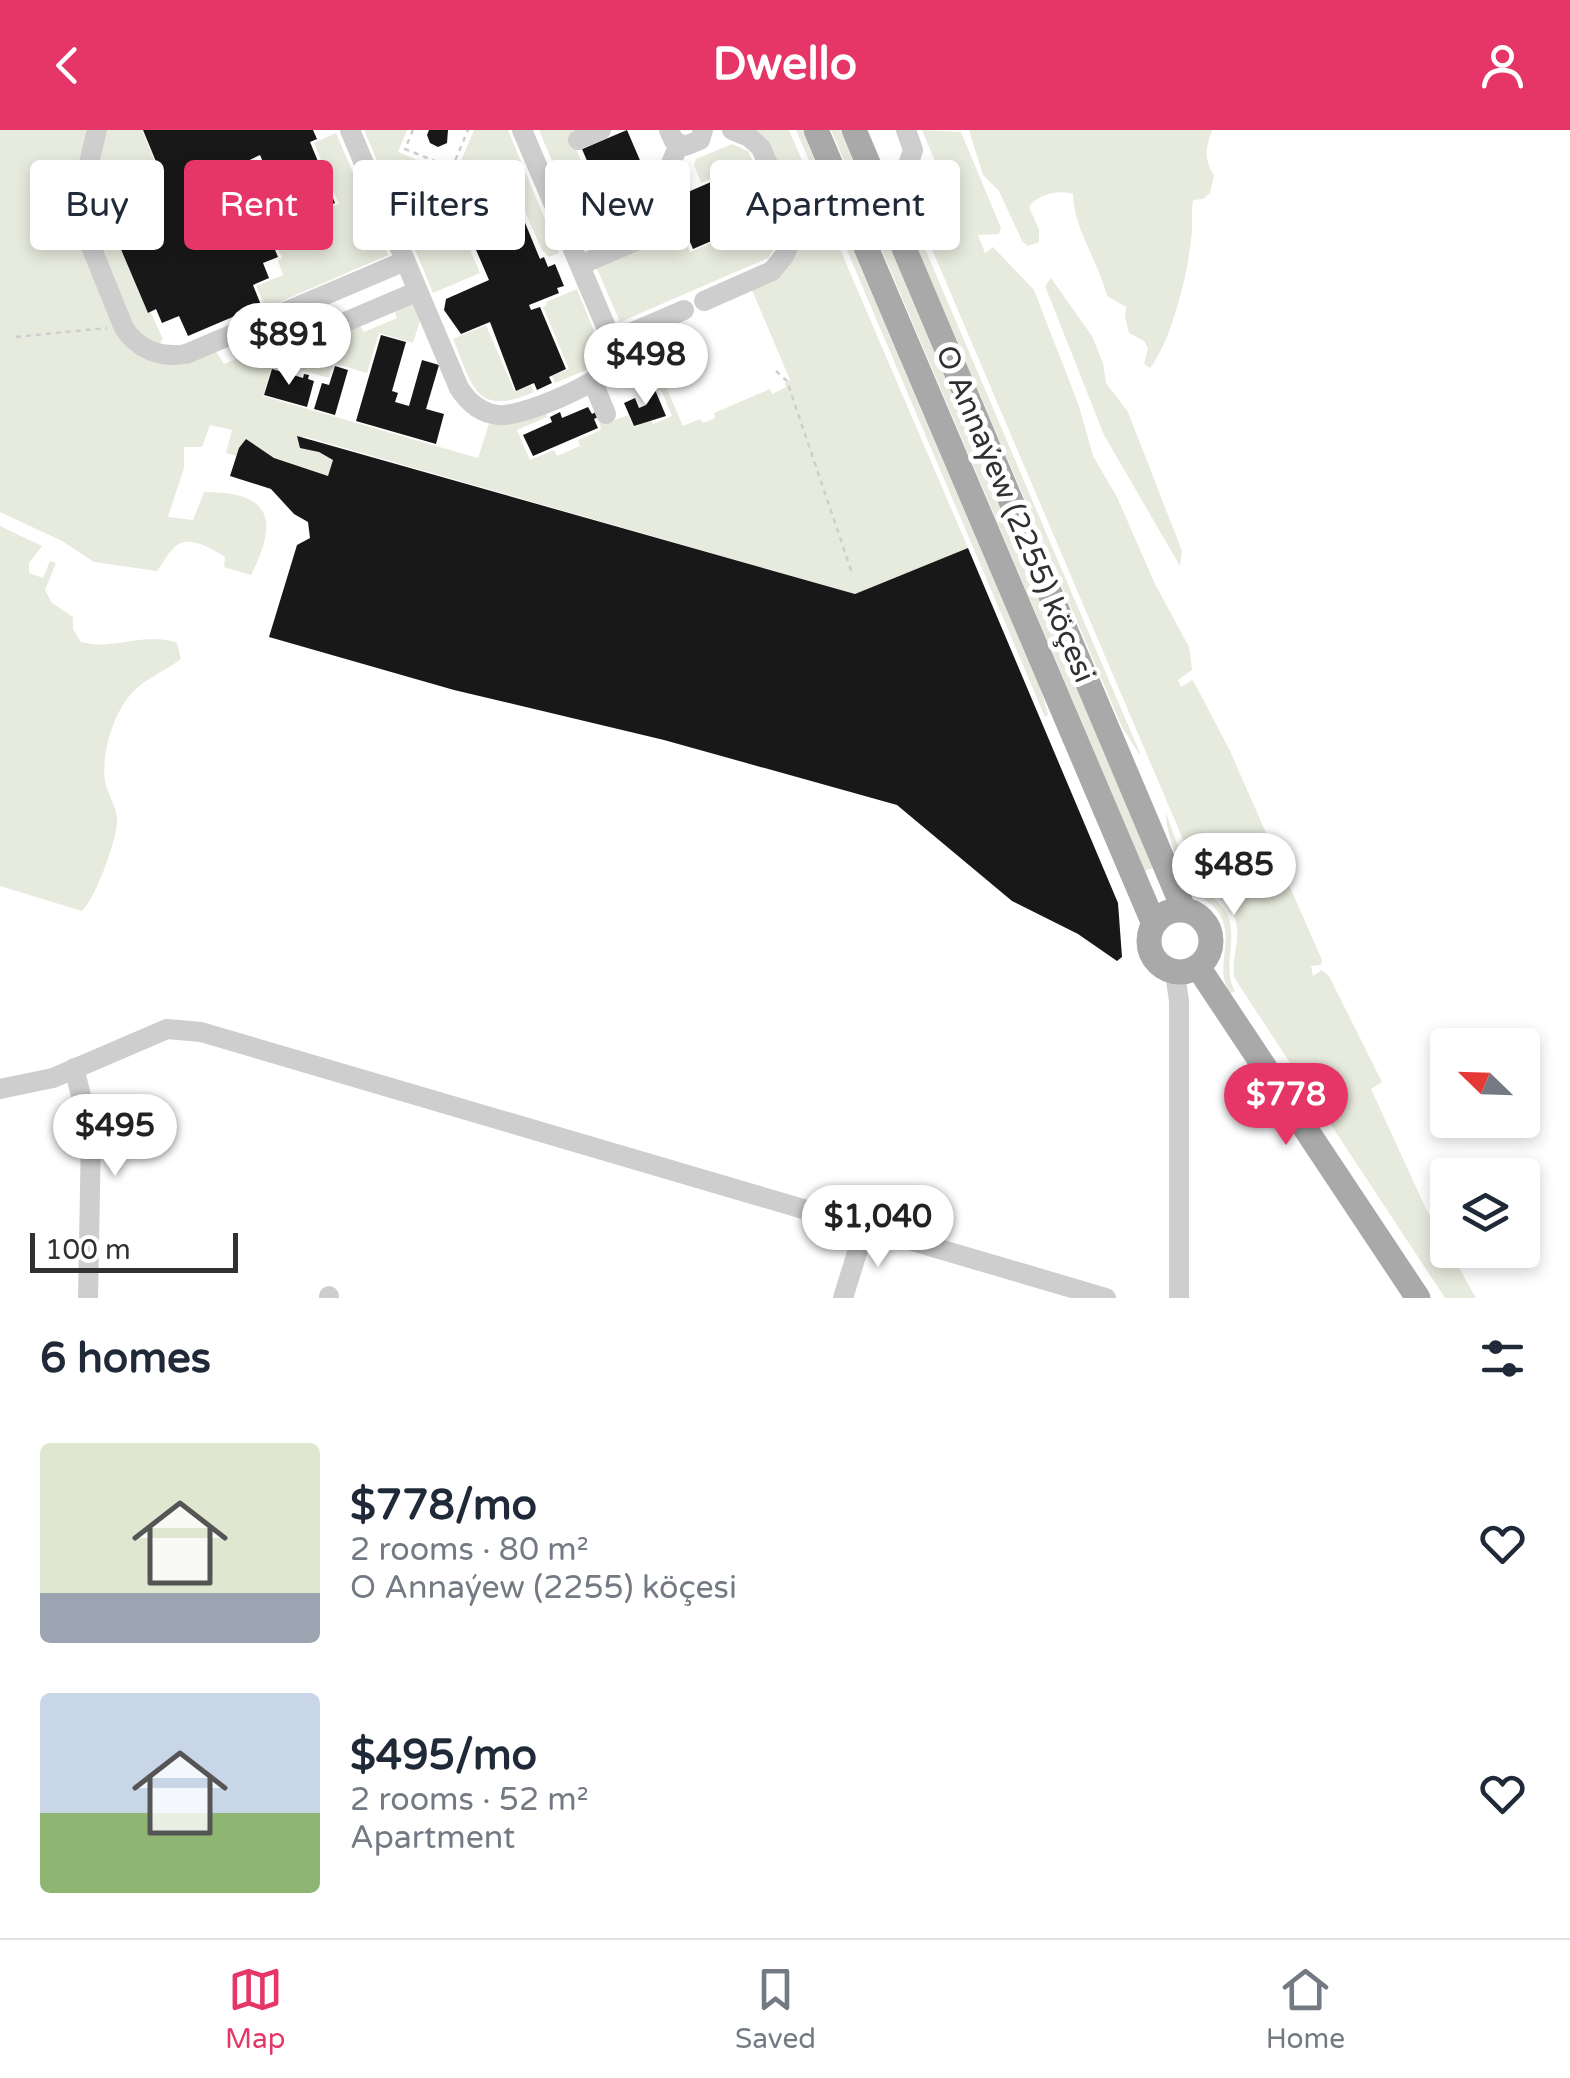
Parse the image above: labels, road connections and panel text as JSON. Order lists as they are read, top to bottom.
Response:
{
  "streets": {
    "main road": ["O Annaýew (2255) köçesi"]
  },
  "scale_bar": "100 m",
  "north": "top left",
  "page": {
    "header": "Dwello",
    "chip": [
      "Buy",
      "Rent",
      "Filters",
      "New",
      "Apartment"
    ],
    "price": [
      "$891",
      "$498",
      "$485",
      "$778",
      "$495",
      "$1,040"
    ],
    "scale": "100 m",
    "heading": "6 homes",
    "list": [
      {
        "name": "$778/mo",
        "note": "2 rooms · 80 m² · O Annaýew (2255) köçesi"
      },
      {
        "name": "$495/mo",
        "note": "2 rooms · 52 m² · Apartment"
      }
    ],
    "tabs": ["Map", "Saved", "Home"]
  }
}
